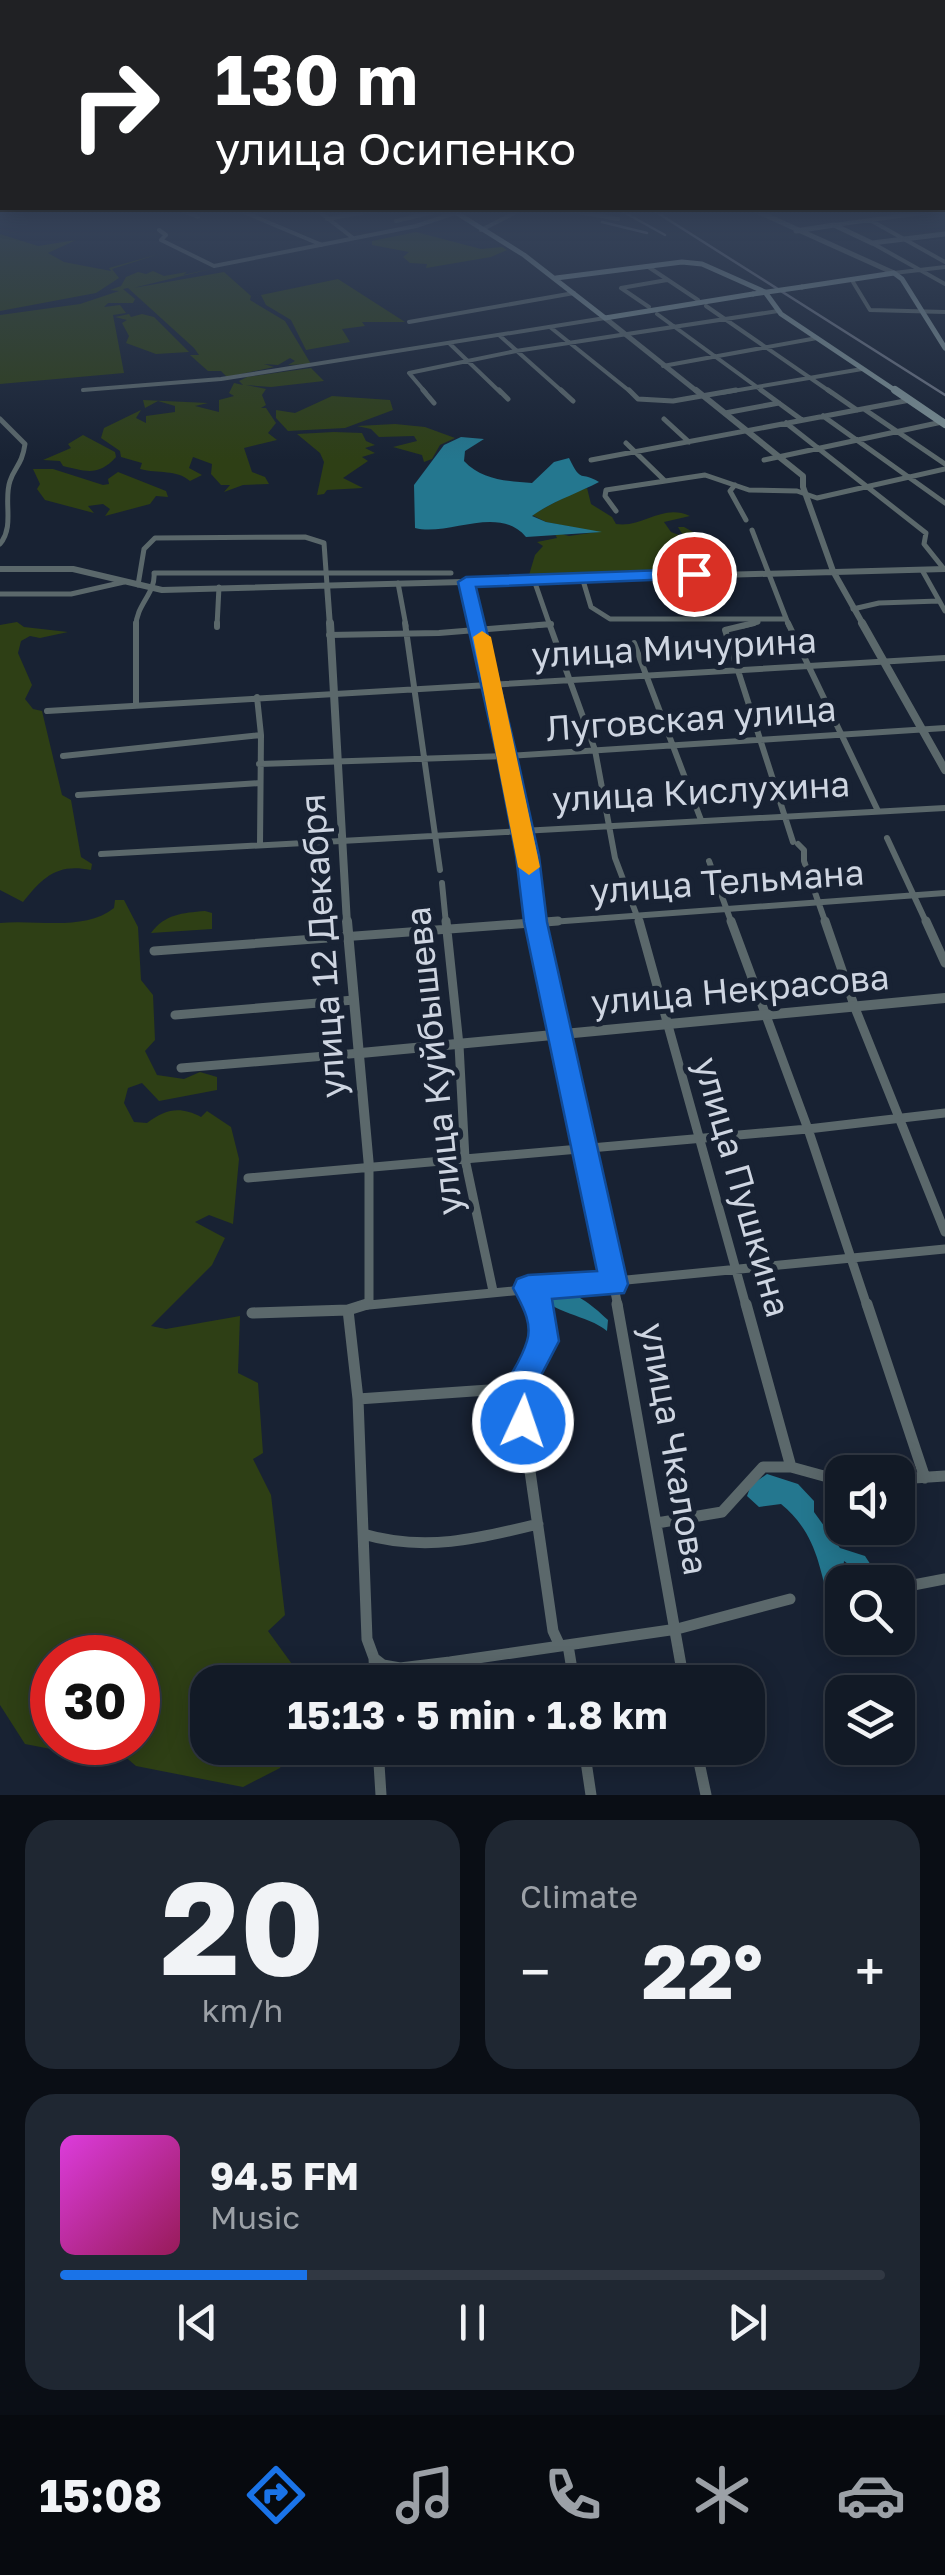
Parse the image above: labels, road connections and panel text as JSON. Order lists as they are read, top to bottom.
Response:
{
  "streets": {
    "street": [
      "улица Мичурина",
      "Луговская улица",
      "улица Кислухина",
      "улица Тельмана",
      "улица 12 Декабря",
      "улица Некрасова",
      "улица Куйбышева",
      "улица Пушкина",
      "улица Чкалова"
    ]
  },
  "crossings": [
    ["улица Мичурина", "улица 12 Декабря"],
    ["улица Мичурина", "улица Куйбышева"],
    ["улица Мичурина", "улица Пушкина"],
    ["улица Мичурина", "улица Чкалова"],
    ["Луговская улица", "улица 12 Декабря"],
    ["Луговская улица", "улица Куйбышева"],
    ["Луговская улица", "улица Пушкина"],
    ["Луговская улица", "улица Чкалова"],
    ["улица Кислухина", "улица 12 Декабря"],
    ["улица Кислухина", "улица Куйбышева"],
    ["улица Кислухина", "улица Пушкина"],
    ["улица Кислухина", "улица Чкалова"],
    ["улица Тельмана", "улица 12 Декабря"],
    ["улица Тельмана", "улица Куйбышева"],
    ["улица Тельмана", "улица Пушкина"],
    ["улица Тельмана", "улица Чкалова"],
    ["улица 12 Декабря", "улица Некрасова"],
    ["улица Некрасова", "улица Куйбышева"],
    ["улица Некрасова", "улица Пушкина"],
    ["улица Некрасова", "улица Чкалова"]
  ],
  "page": {
    "turn": ["130 m", "улица Осипенко"],
    "limit": "30",
    "trip": "15:13 · 5 min · 1.8 km",
    "tile": [
      ["20", "km/h"],
      "Climate"
    ],
    "heat": ["−", "22°", "+"],
    "song": ["94.5 FM", "Music"],
    "tabs": "15:08"
  }
}
